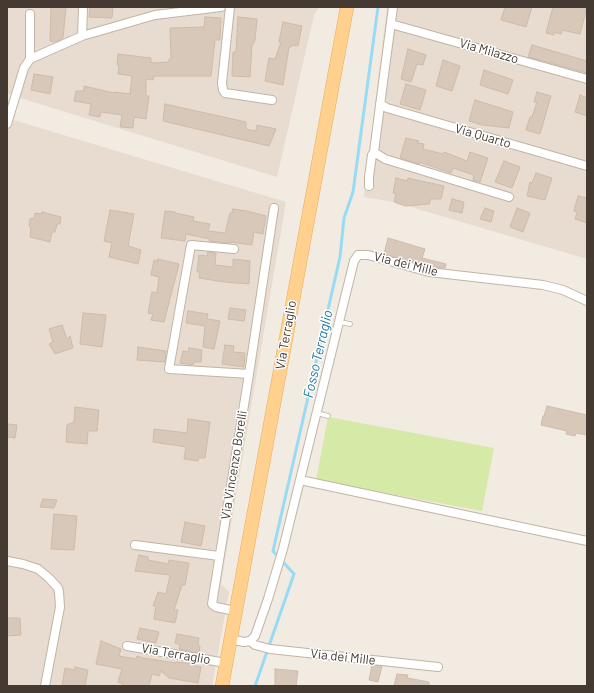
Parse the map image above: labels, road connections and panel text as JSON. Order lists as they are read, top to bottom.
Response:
{
  "streets": {
    "main road": ["Via Terraglio"],
    "street": [
      "Via Milazzo",
      "Via Quarto",
      "Via dei Mille",
      "Via Vincenzo Borelli"
    ]
  },
  "crossings": [
    ["Via dei Mille", "Via Terraglio"],
    ["Via Terraglio", "Via Vincenzo Borelli"]
  ],
  "water": ["Fosso Terraglio"]
}
